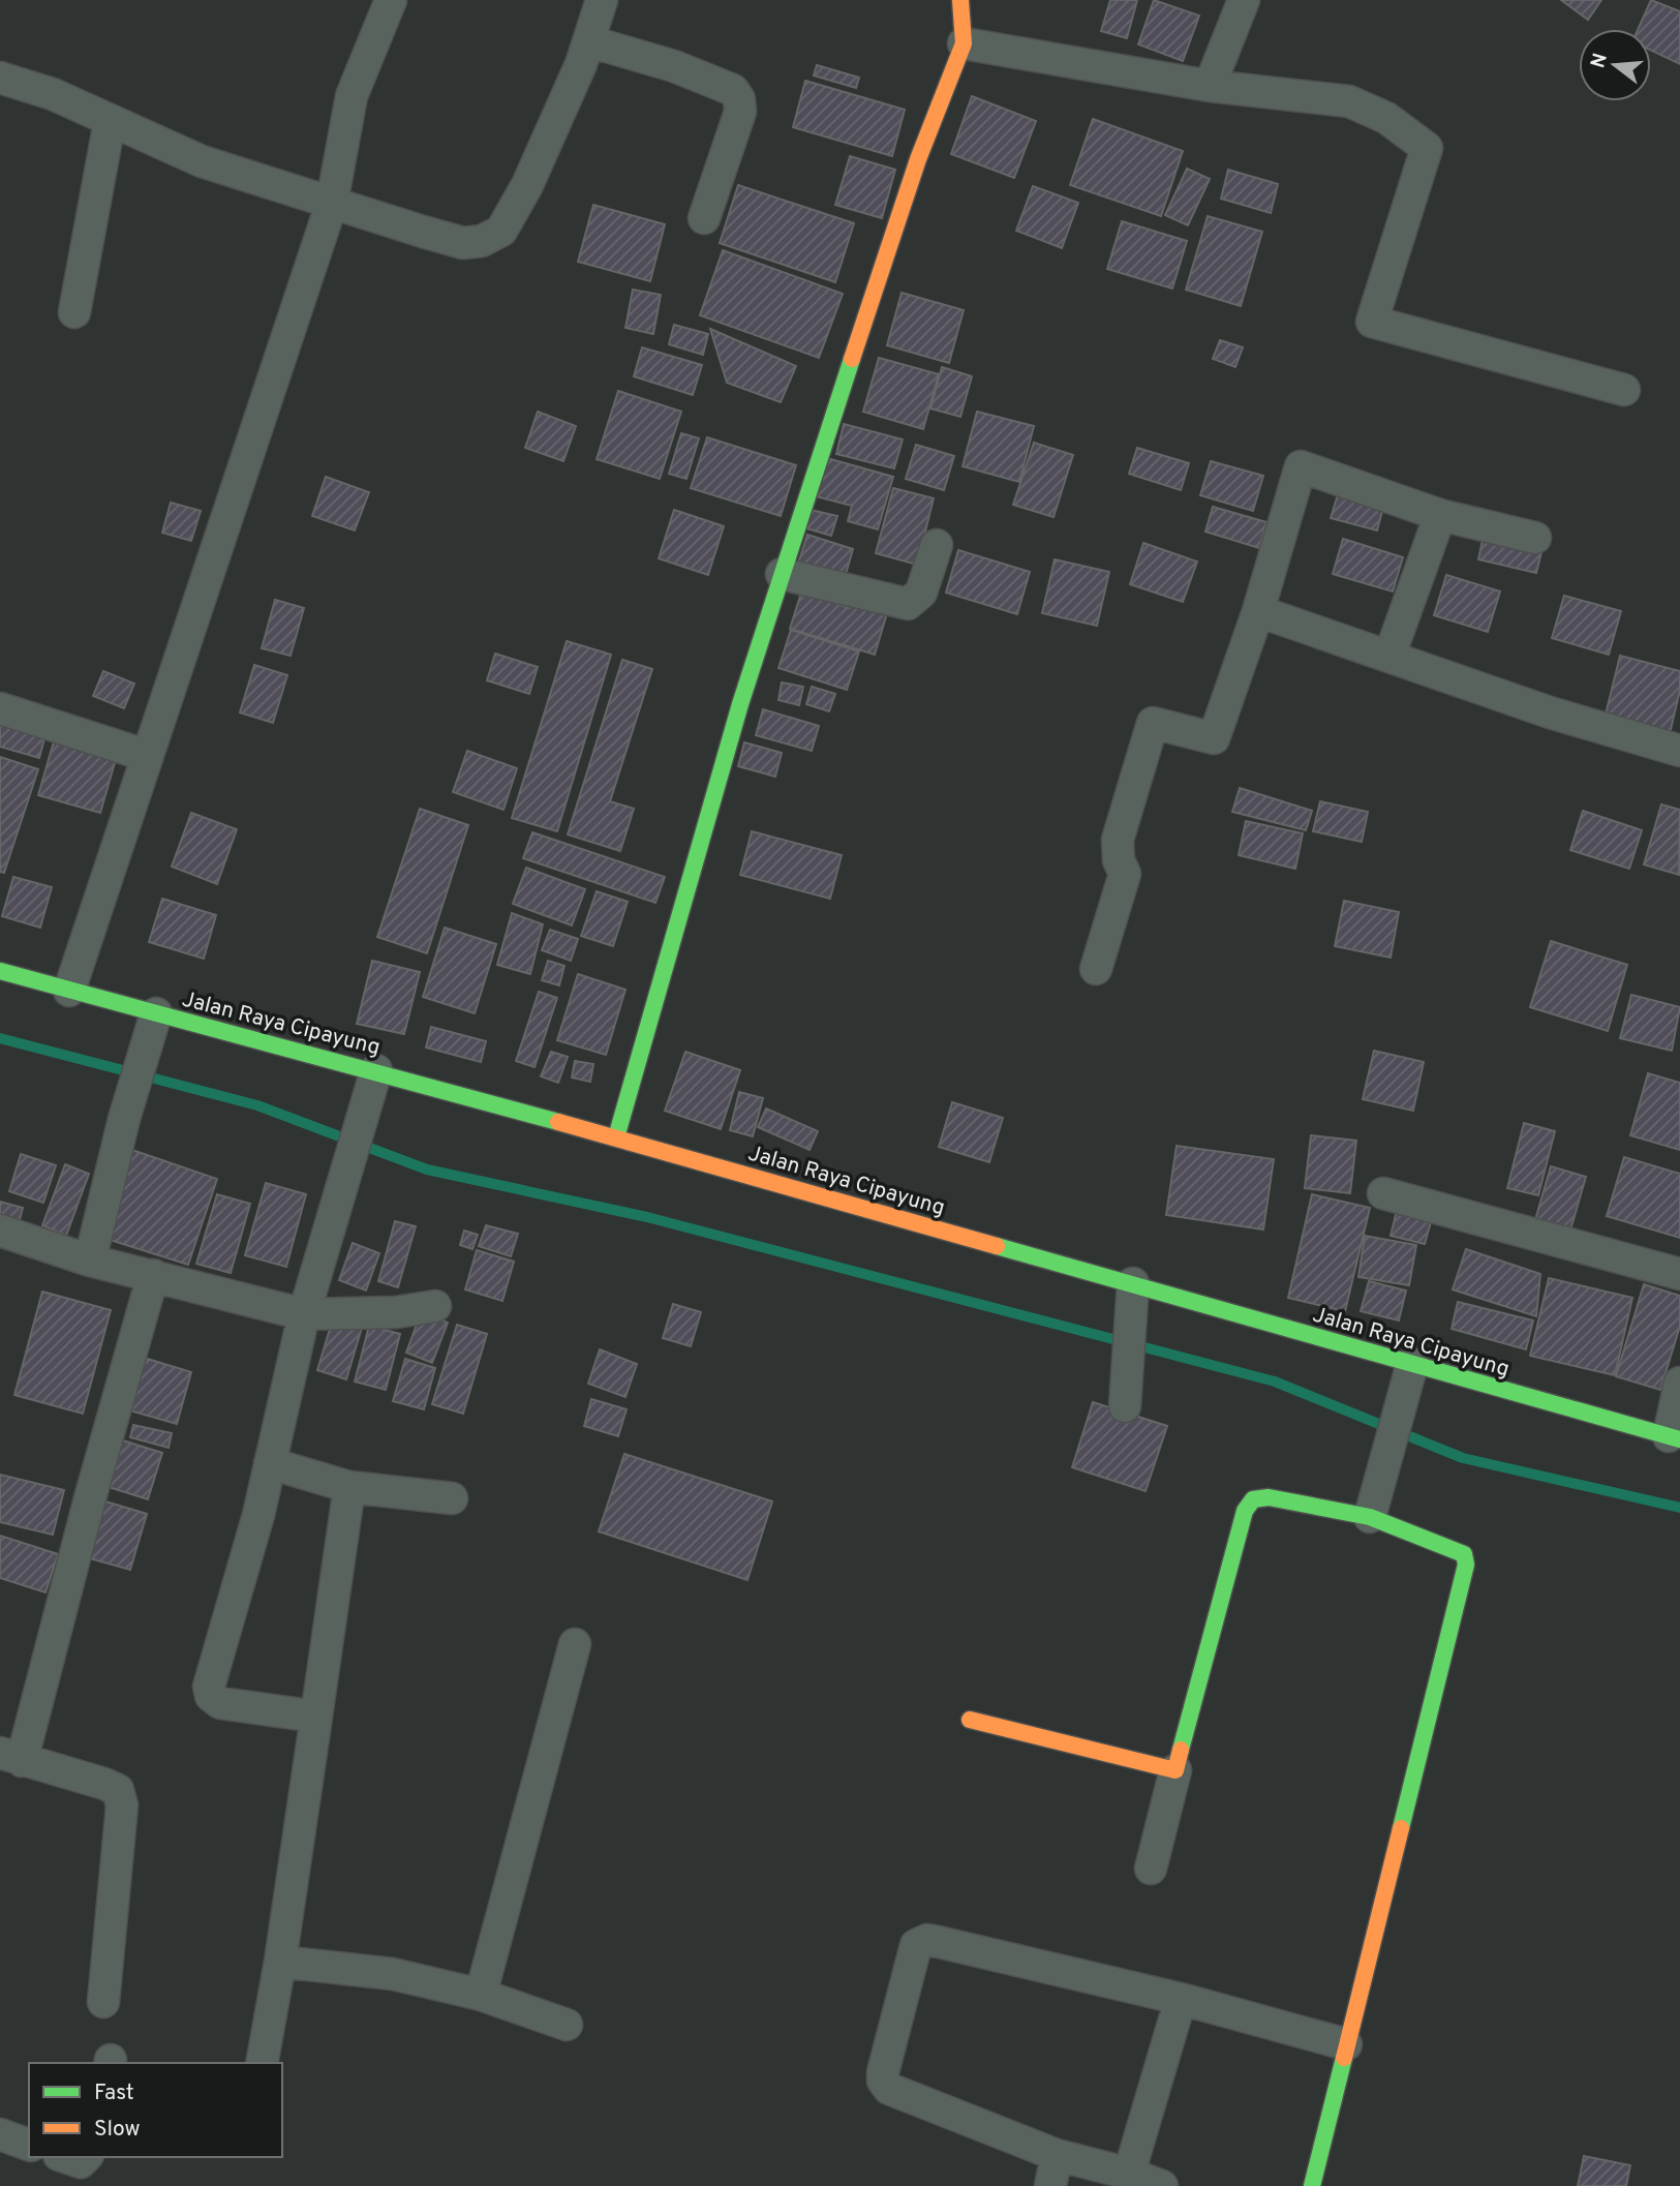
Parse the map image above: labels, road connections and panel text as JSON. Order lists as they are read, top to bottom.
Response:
{
  "streets": {
    "street": ["Jalan Raya Cipayung"]
  },
  "legend": ["Fast", "Slow"],
  "north": "left"
}
